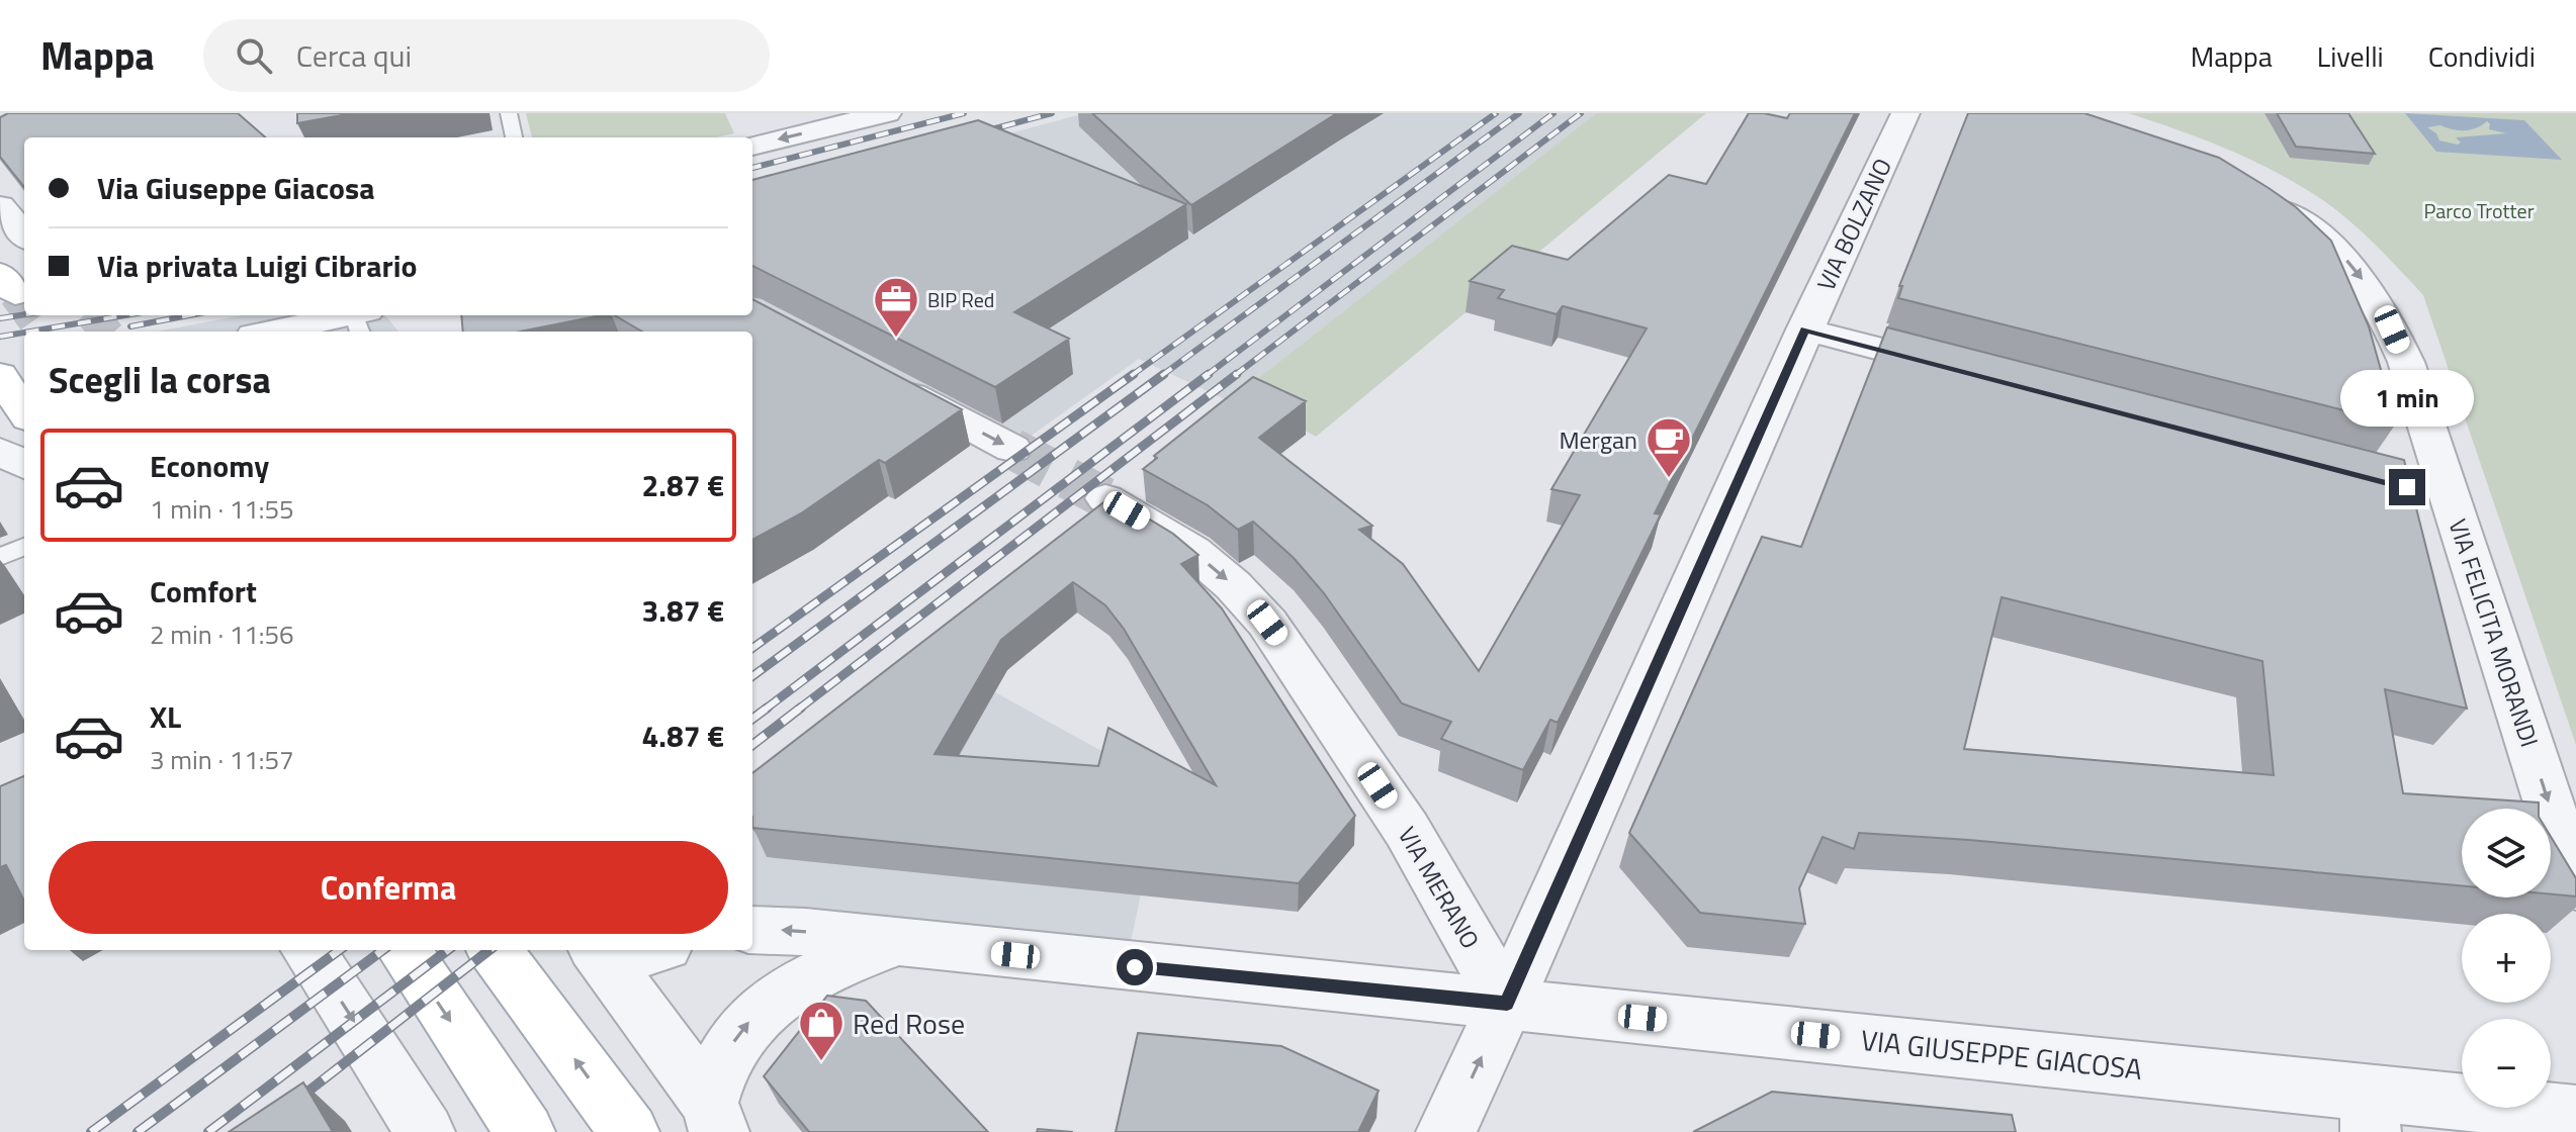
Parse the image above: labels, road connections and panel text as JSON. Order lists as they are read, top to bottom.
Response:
{
  "streets": {
    "street": [
      "VIA BOLZANO",
      "VIA FELICITA MORANDI",
      "VIA MERANO",
      "VIA GIUSEPPE GIACOSA"
    ]
  },
  "crossings": [
    ["VIA BOLZANO", "VIA MERANO"],
    ["VIA BOLZANO", "VIA GIUSEPPE GIACOSA"],
    ["VIA MERANO", "VIA GIUSEPPE GIACOSA"]
  ],
  "one_way": ["VIA FELICITA MORANDI", "VIA MERANO"],
  "parks": ["Parco Trotter"],
  "places": {
    "office": ["BIP Red"],
    "cafe": ["Mergan"],
    "shop": ["Red Rose"]
  },
  "page": {
    "header": "Mappa",
    "search": "Cerca qui",
    "nav": ["Mappa", "Livelli", "Condividi"],
    "banner": ["Via Giuseppe Giacosa", "Via privata Luigi Cibrario"],
    "heading": "Scegli la corsa",
    "bubble": "1 min",
    "list": [
      {
        "name": "Economy",
        "note": "1 min · 11:55",
        "value": "2.87 €"
      },
      {
        "name": "Comfort",
        "note": "2 min · 11:56",
        "value": "3.87 €"
      },
      {
        "name": "XL",
        "note": "3 min · 11:57",
        "value": "4.87 €"
      }
    ],
    "map_buttons": ["+", "−"],
    "buttons": "Conferma"
  }
}
